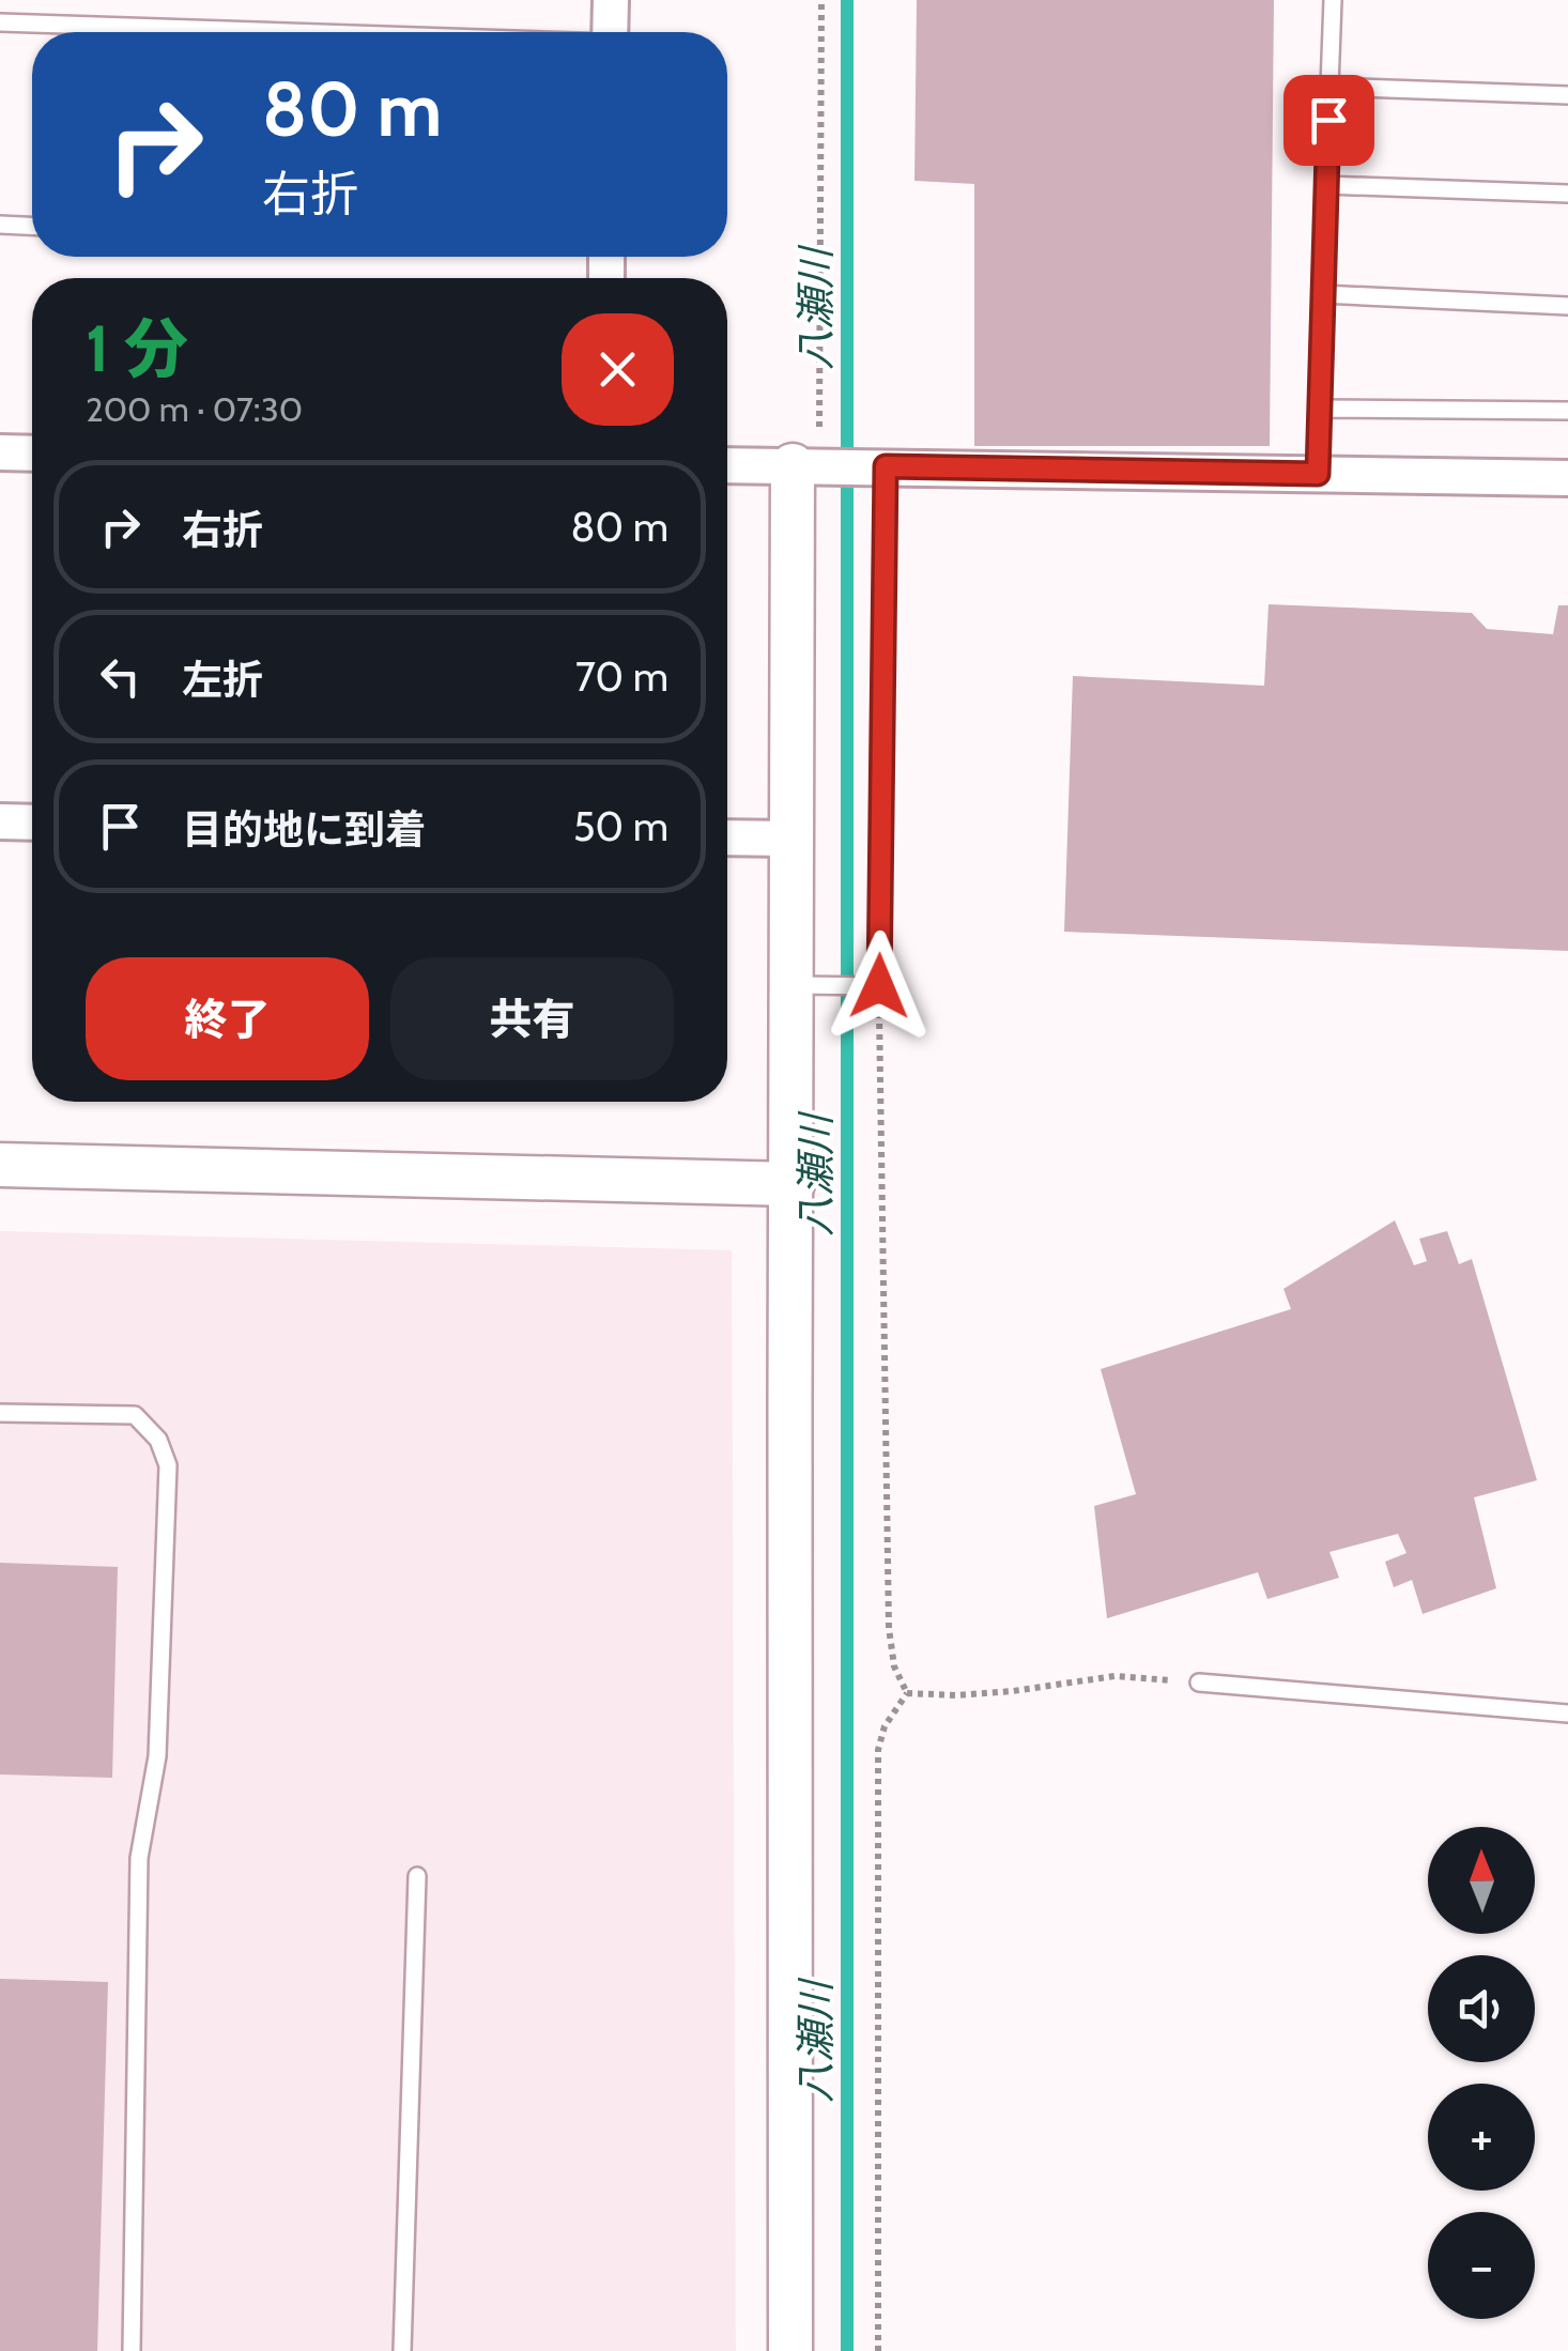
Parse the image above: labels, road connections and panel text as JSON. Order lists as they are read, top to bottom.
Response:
{
  "water": ["八瀬川"],
  "north": "top",
  "page": {
    "turn": ["80 m", "右折"],
    "heading": ["1 分", "200 m · 07:30"],
    "list": [
      {
        "name": "右折",
        "value": "80 m"
      },
      {
        "name": "左折",
        "value": "70 m"
      },
      {
        "name": "目的地に到着",
        "value": "50 m"
      }
    ],
    "buttons": ["終了", "共有"],
    "map_buttons": ["+", "−"]
  }
}
